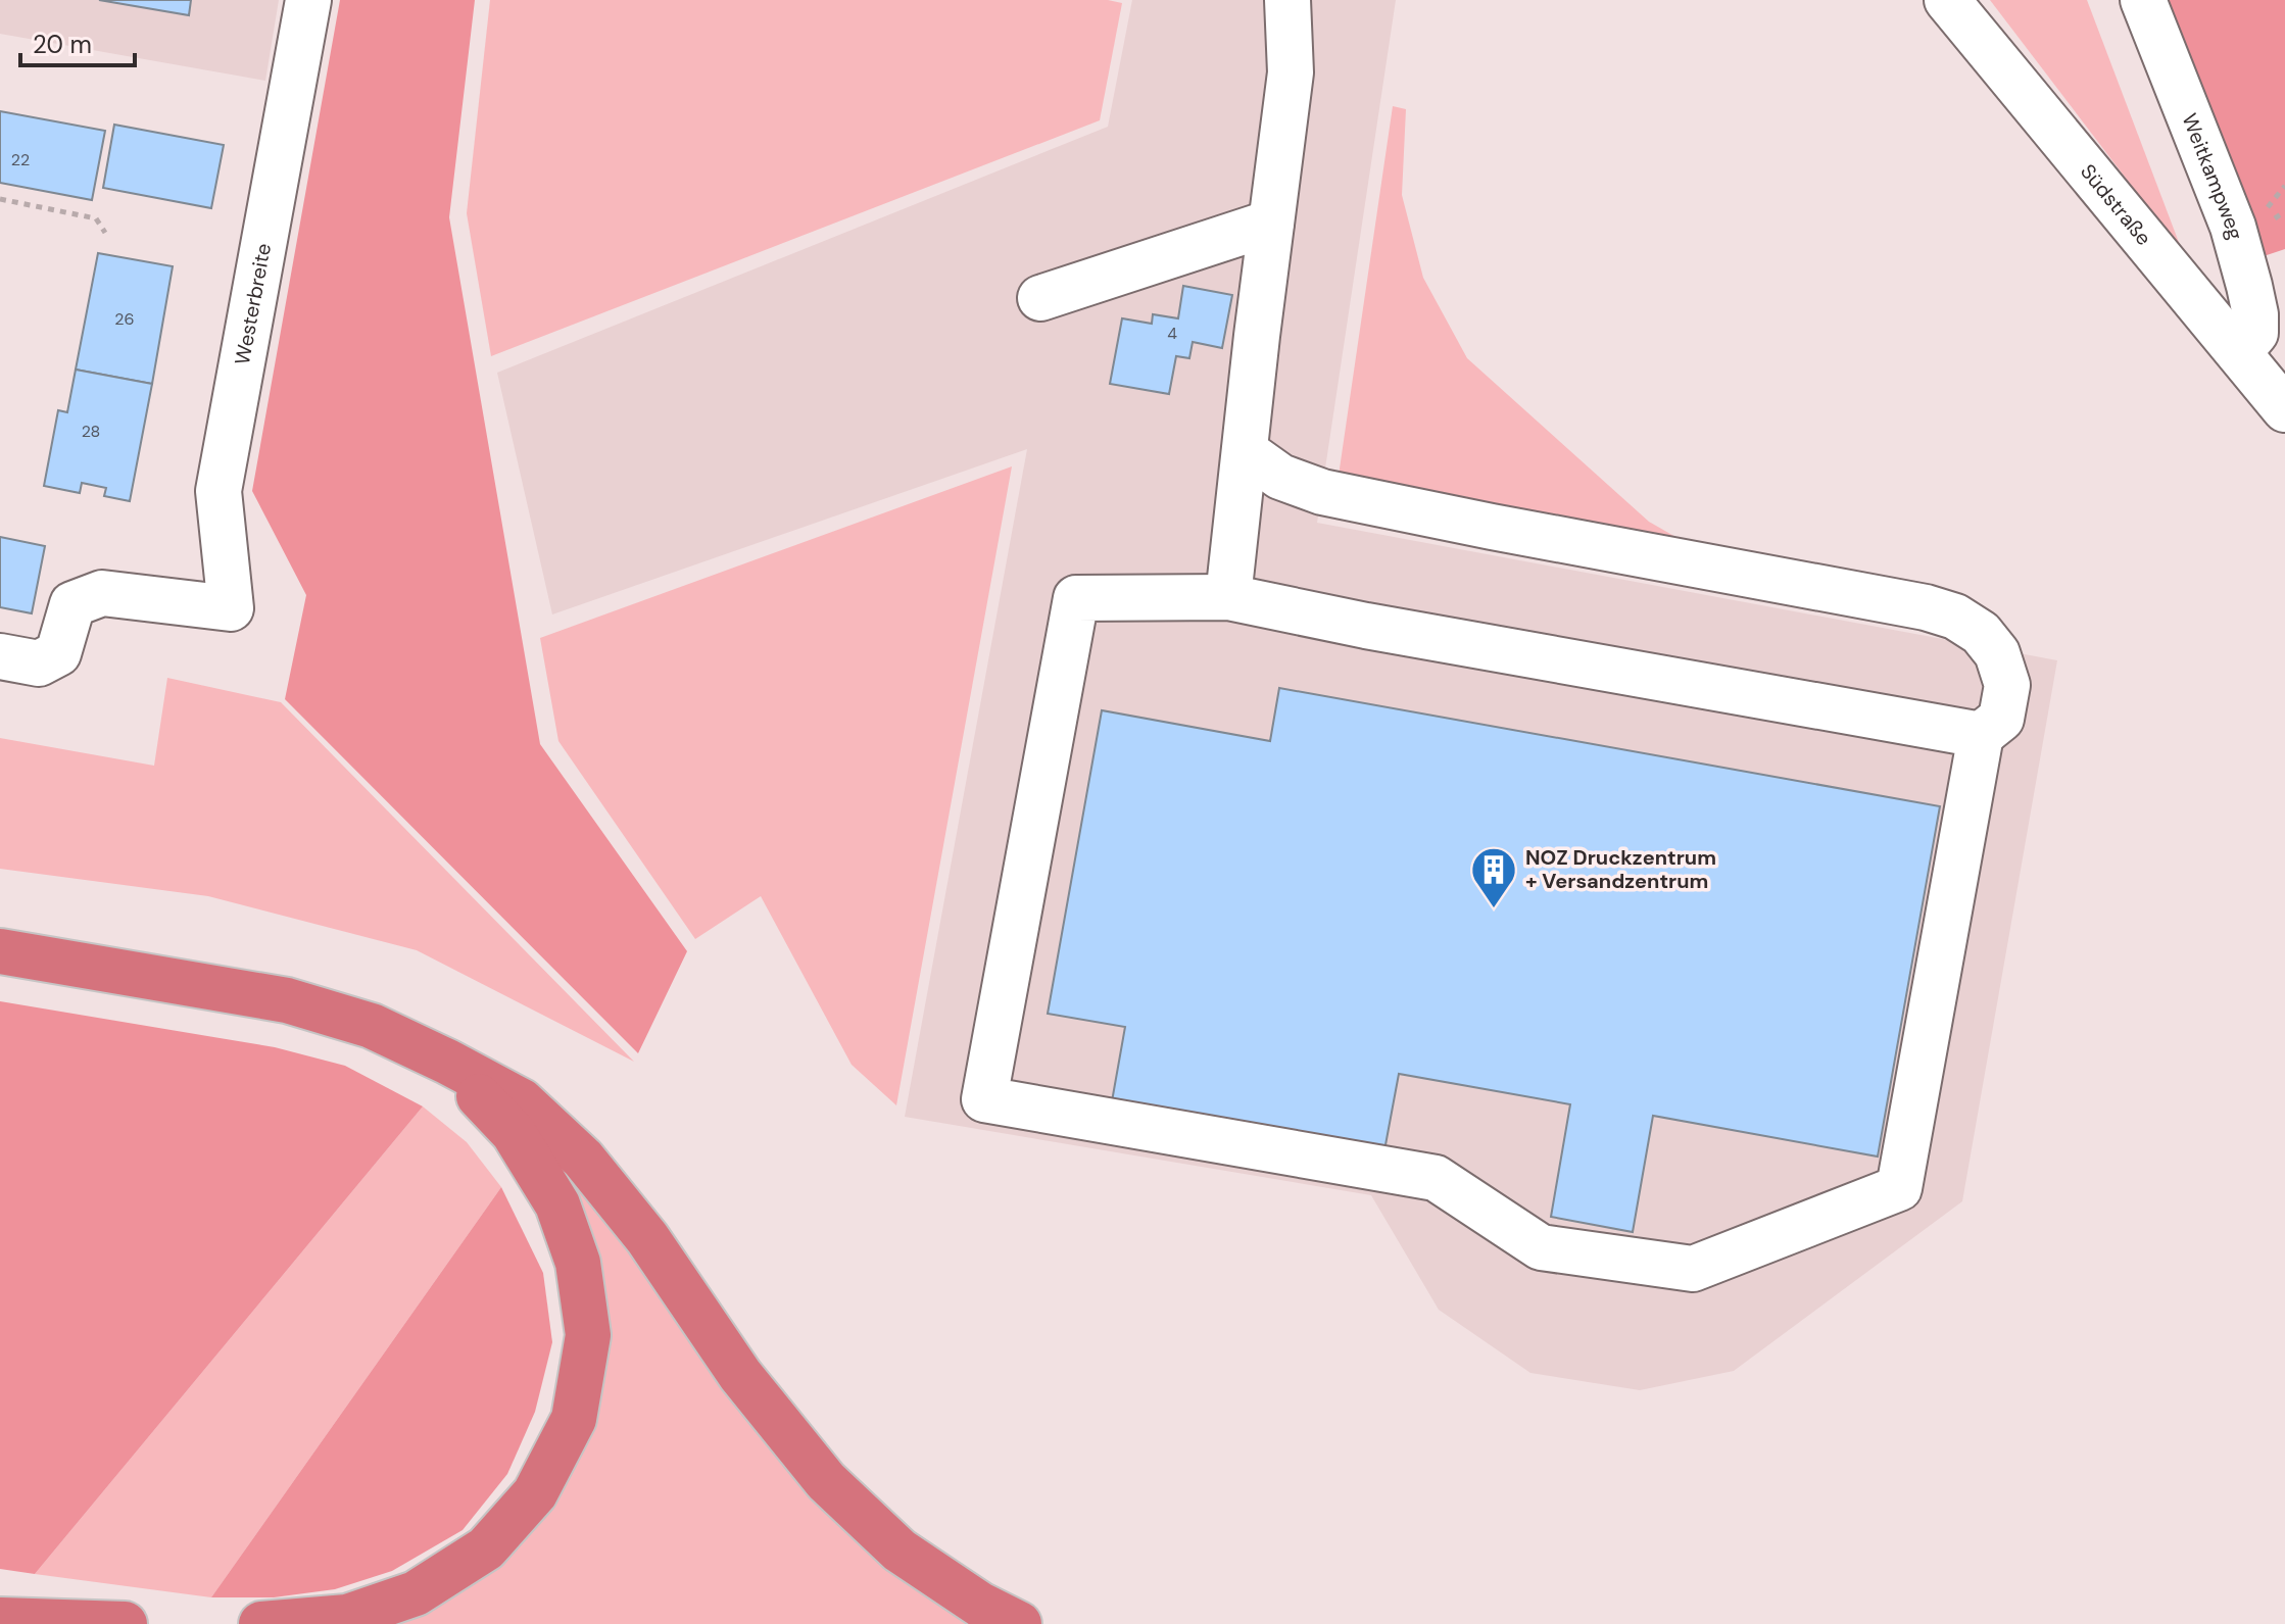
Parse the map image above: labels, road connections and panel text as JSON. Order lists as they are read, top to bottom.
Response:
{
  "streets": {
    "street": ["Weitkampweg", "Südstraße", "Westerbreite"]
  },
  "crossings": [
    ["Weitkampweg", "Südstraße"]
  ],
  "places": {
    "building": ["NOZ Druckzentrum + Versandzentrum"]
  },
  "house_numbers": [
    "22",
    "26",
    "4",
    "28"
  ],
  "scale_bar": "20 m"
}
